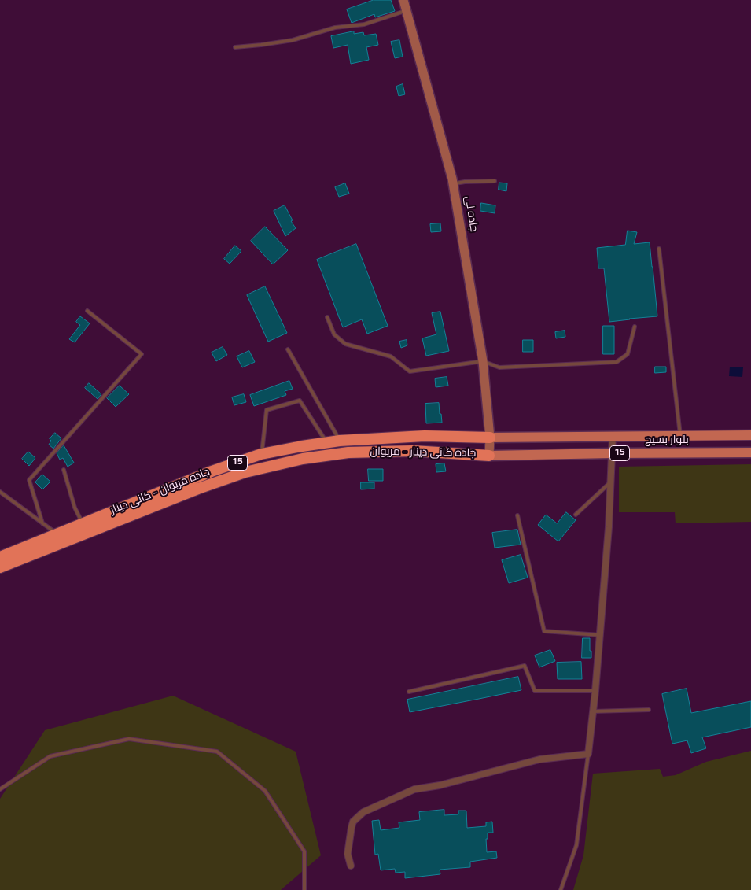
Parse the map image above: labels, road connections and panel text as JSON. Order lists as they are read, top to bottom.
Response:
{
  "streets": {
    "highway": ["جاده کانی دینار - مریوان", "15", "جاده مریوان - کانی دینار"],
    "main road": ["جاده نی", "بلوار بسیج"]
  },
  "crossings": [
    ["جاده نی", "بلوار بسیج"],
    ["جاده نی", "جاده کانی دینار - مریوان"],
    ["جاده نی", "جاده مریوان - کانی دینار"],
    ["بلوار بسیج", "جاده کانی دینار - مریوان"],
    ["بلوار بسیج", "جاده مریوان - کانی دینار"]
  ]
}
